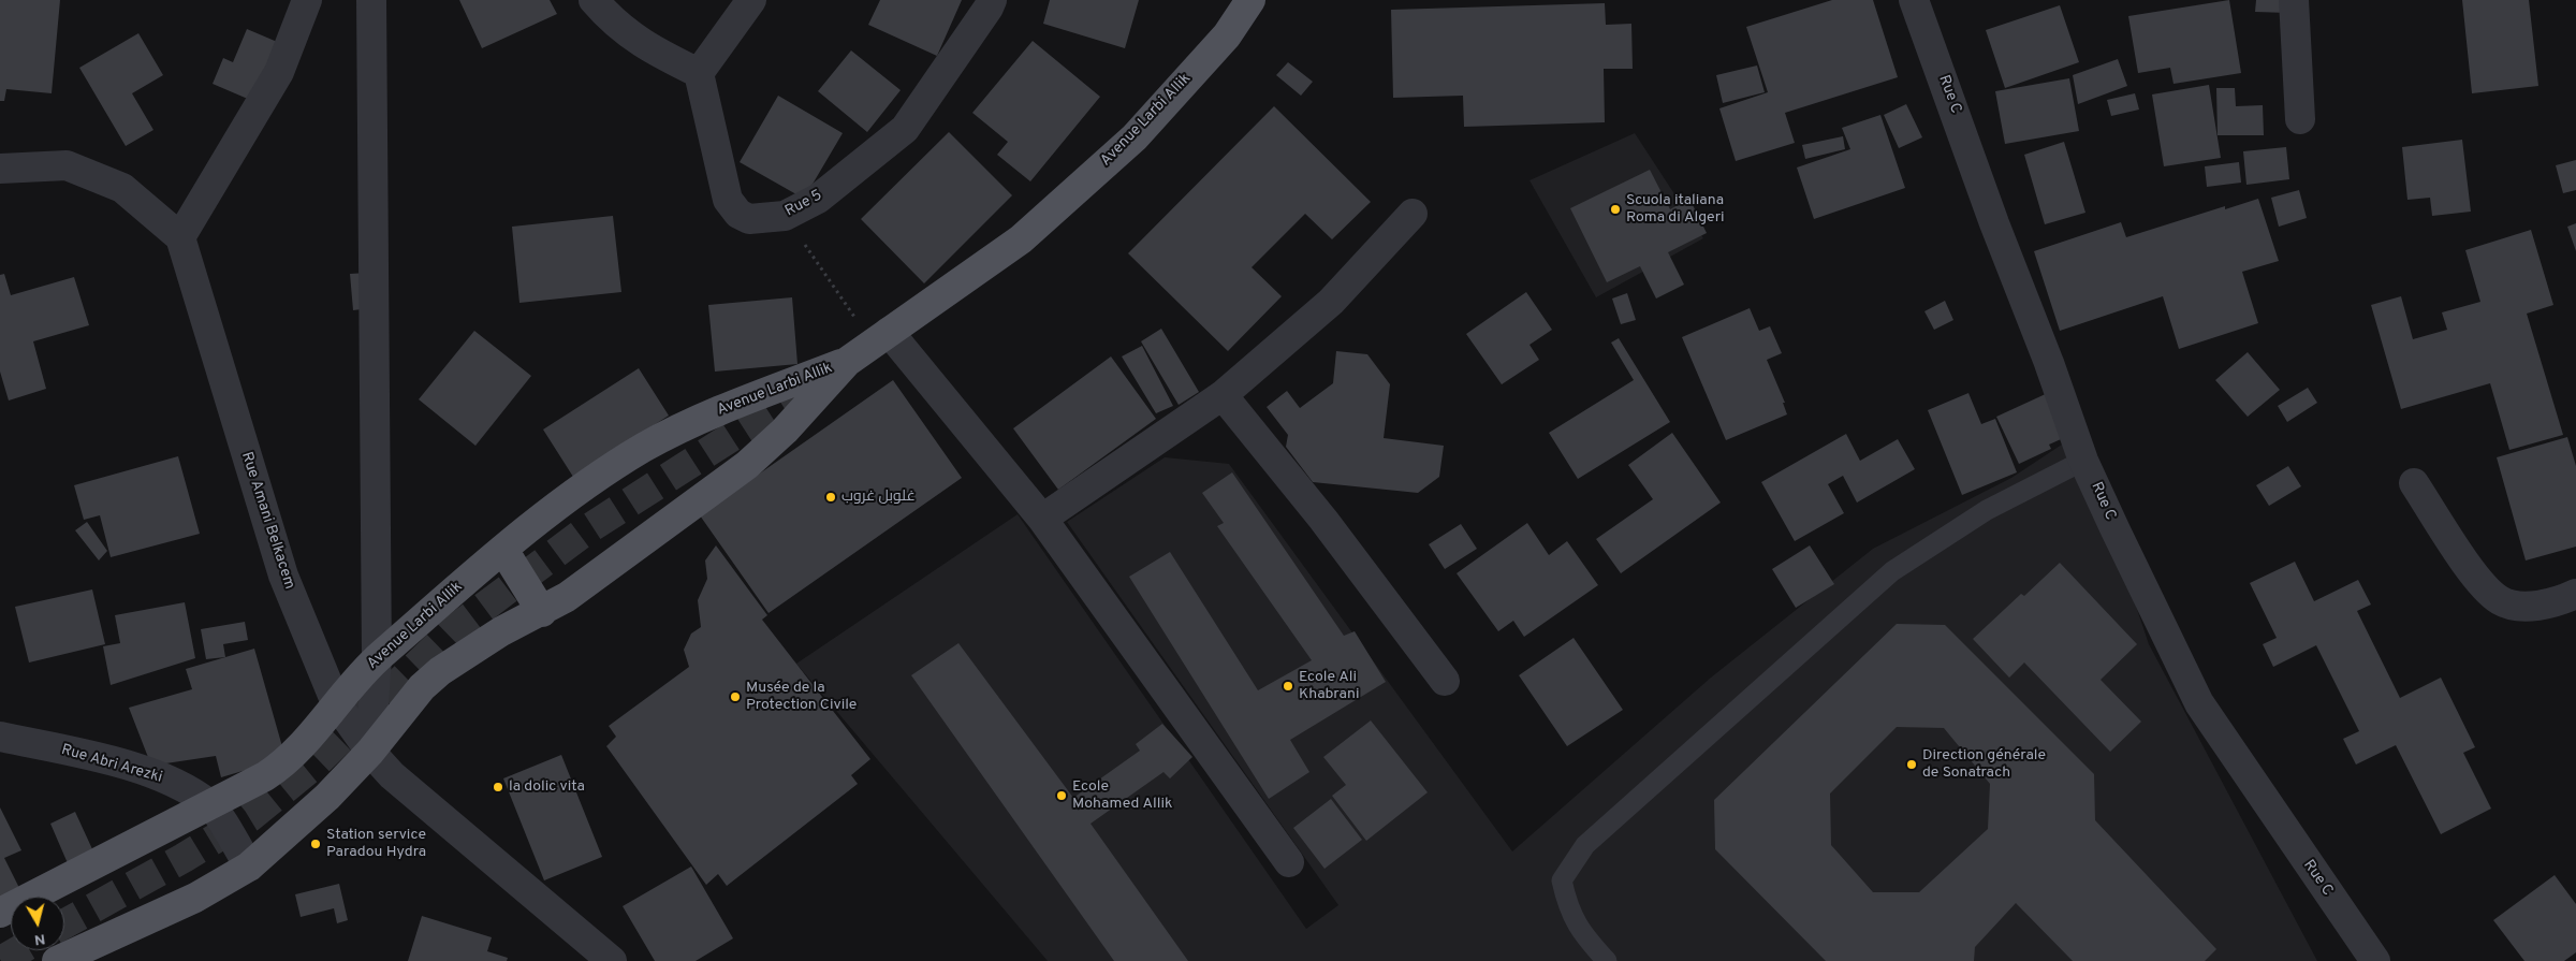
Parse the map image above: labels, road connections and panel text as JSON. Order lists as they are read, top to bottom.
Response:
{
  "streets": {
    "main road": ["Avenue Larbi Allik"],
    "street": [
      "Rue C",
      "Rue 5",
      "Rue Amani Belkacem",
      "Rue Abri Arezki"
    ]
  },
  "crossings": [
    ["Avenue Larbi Allik", "Rue Amani Belkacem"],
    ["Avenue Larbi Allik", "Rue Abri Arezki"]
  ],
  "places": [
    "Scuola italiana Roma di Algeri",
    "غلوبل غروب",
    "Ecole Ali Khabrani",
    "Musée de la Protection Civile",
    "Direction générale de Sonatrach",
    "la dolic vita",
    "Ecole Mohamed Allik",
    "Station service Paradou Hydra"
  ],
  "north": "bottom"
}
